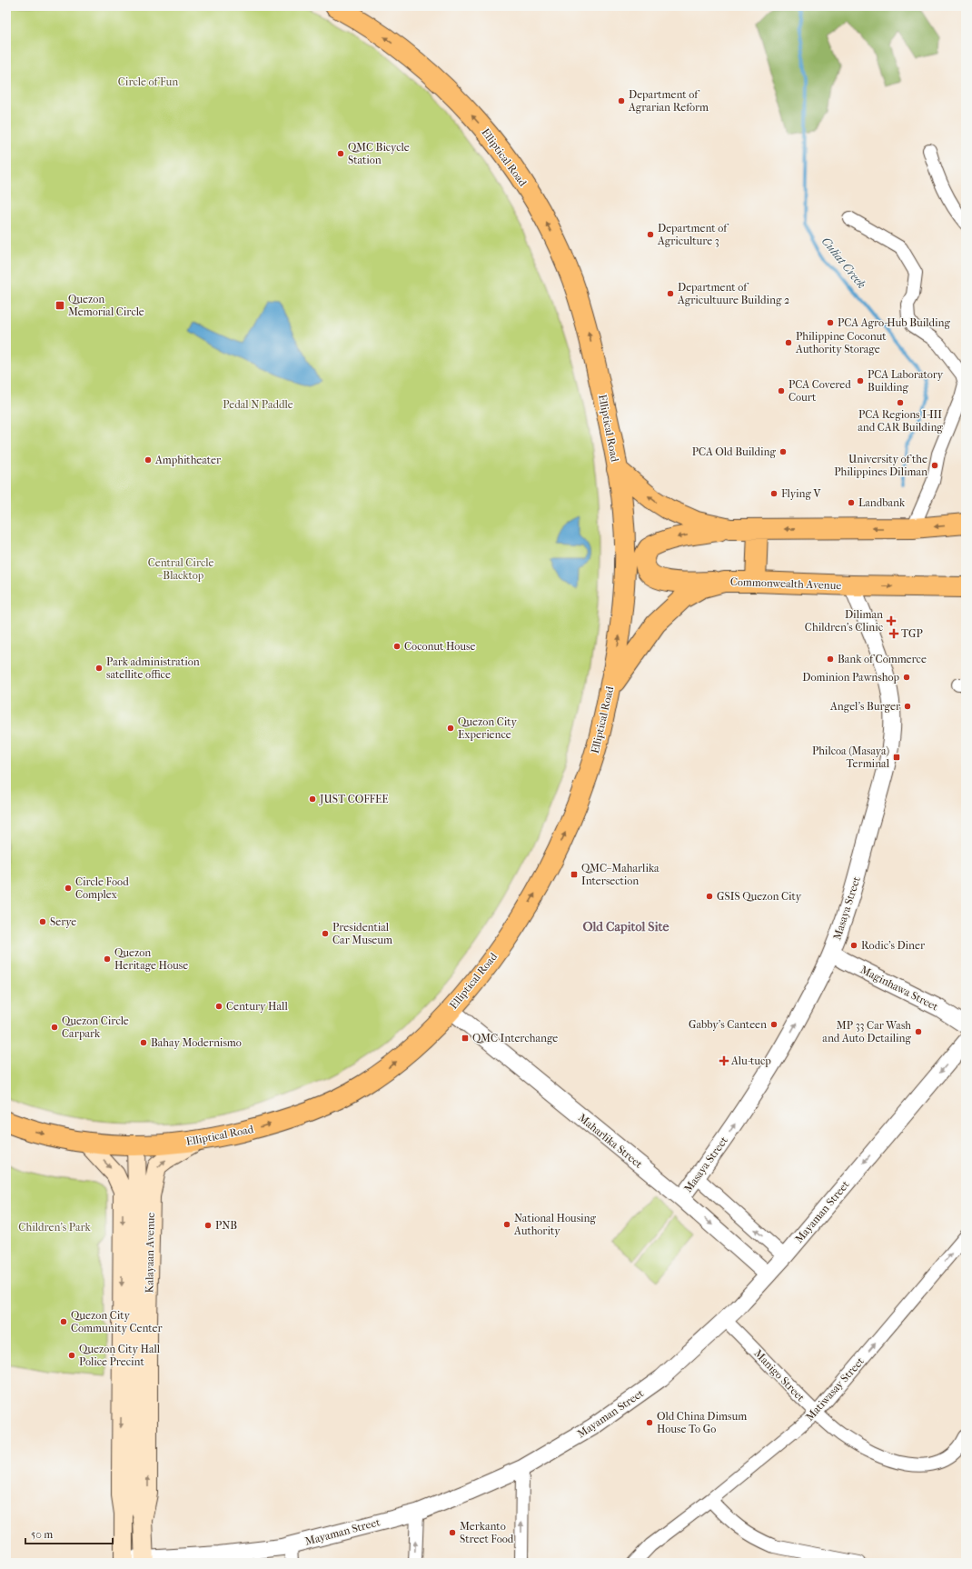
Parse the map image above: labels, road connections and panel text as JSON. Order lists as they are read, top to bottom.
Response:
{
  "streets": {
    "main road": ["Elliptical Road", "Commonwealth Avenue", "Kalayaan Avenue"],
    "street": [
      "Masaya Street",
      "Maginhawa Street",
      "Maharlika Street",
      "Mayaman Street",
      "Manigo Street",
      "Matiwasay Street"
    ]
  },
  "crossings": [
    ["Elliptical Road", "Commonwealth Avenue"],
    ["Elliptical Road", "Maharlika Street"],
    ["Elliptical Road", "Kalayaan Avenue"],
    ["Commonwealth Avenue", "Masaya Street"],
    ["Masaya Street", "Maginhawa Street"],
    ["Masaya Street", "Maharlika Street"],
    ["Maharlika Street", "Mayaman Street"],
    ["Mayaman Street", "Kalayaan Avenue"],
    ["Mayaman Street", "Manigo Street"],
    ["Manigo Street", "Matiwasay Street"]
  ],
  "one_way": ["Masaya Street", "Matiwasay Street"],
  "districts": ["Old Capitol Site"],
  "water": ["Culiat Creek"],
  "parks": [
    "Circle of Fun",
    "Pedal N Paddle",
    "Central Circle - Blacktop",
    "Children's Park"
  ],
  "places": {
    "other": [
      "Department of Agrarian Reform",
      "QMC Bicycle Station",
      "Department of Agriculture 3",
      "Department of Agricultuure Building 2",
      "PCA Agro-Hub Building",
      "Philippine Coconut Authority Storage",
      "PCA Laboratory Building",
      "PCA Covered Court",
      "PCA Regions I-III and CAR Building",
      "PCA Old Building",
      "Amphitheater",
      "University of the Philippines Diliman",
      "Flying V",
      "Landbank",
      "Coconut House",
      "Bank of Commerce",
      "Park administration satellite office",
      "Dominion Pawnshop",
      "Angel's Burger",
      "Quezon City Experience",
      "JUST COFFEE",
      "Circle Food Complex",
      "GSIS Quezon City",
      "Serye",
      "Presidential Car Museum",
      "Rodic's Diner",
      "Quezon Heritage House",
      "Century Hall",
      "Gabby's Canteen",
      "Quezon Circle Carpark",
      "MP 33 Car Wash and Auto Detailing",
      "Bahay Modernismo",
      "National Housing Authority",
      "PNB",
      "Quezon City Community Center",
      "Quezon City Hall Police Precint",
      "Old China Dimsum House To Go",
      "Merkanto Street Food"
    ],
    "transit": [
      "Quezon Memorial Circle",
      "Philcoa (Masaya) Terminal",
      "QMC–Maharlika Intersection",
      "QMC Interchange"
    ],
    "health": ["Diliman Children's Clinic", "TGP", "Alu-tucp"]
  },
  "scale_bar": "50 m"
}
